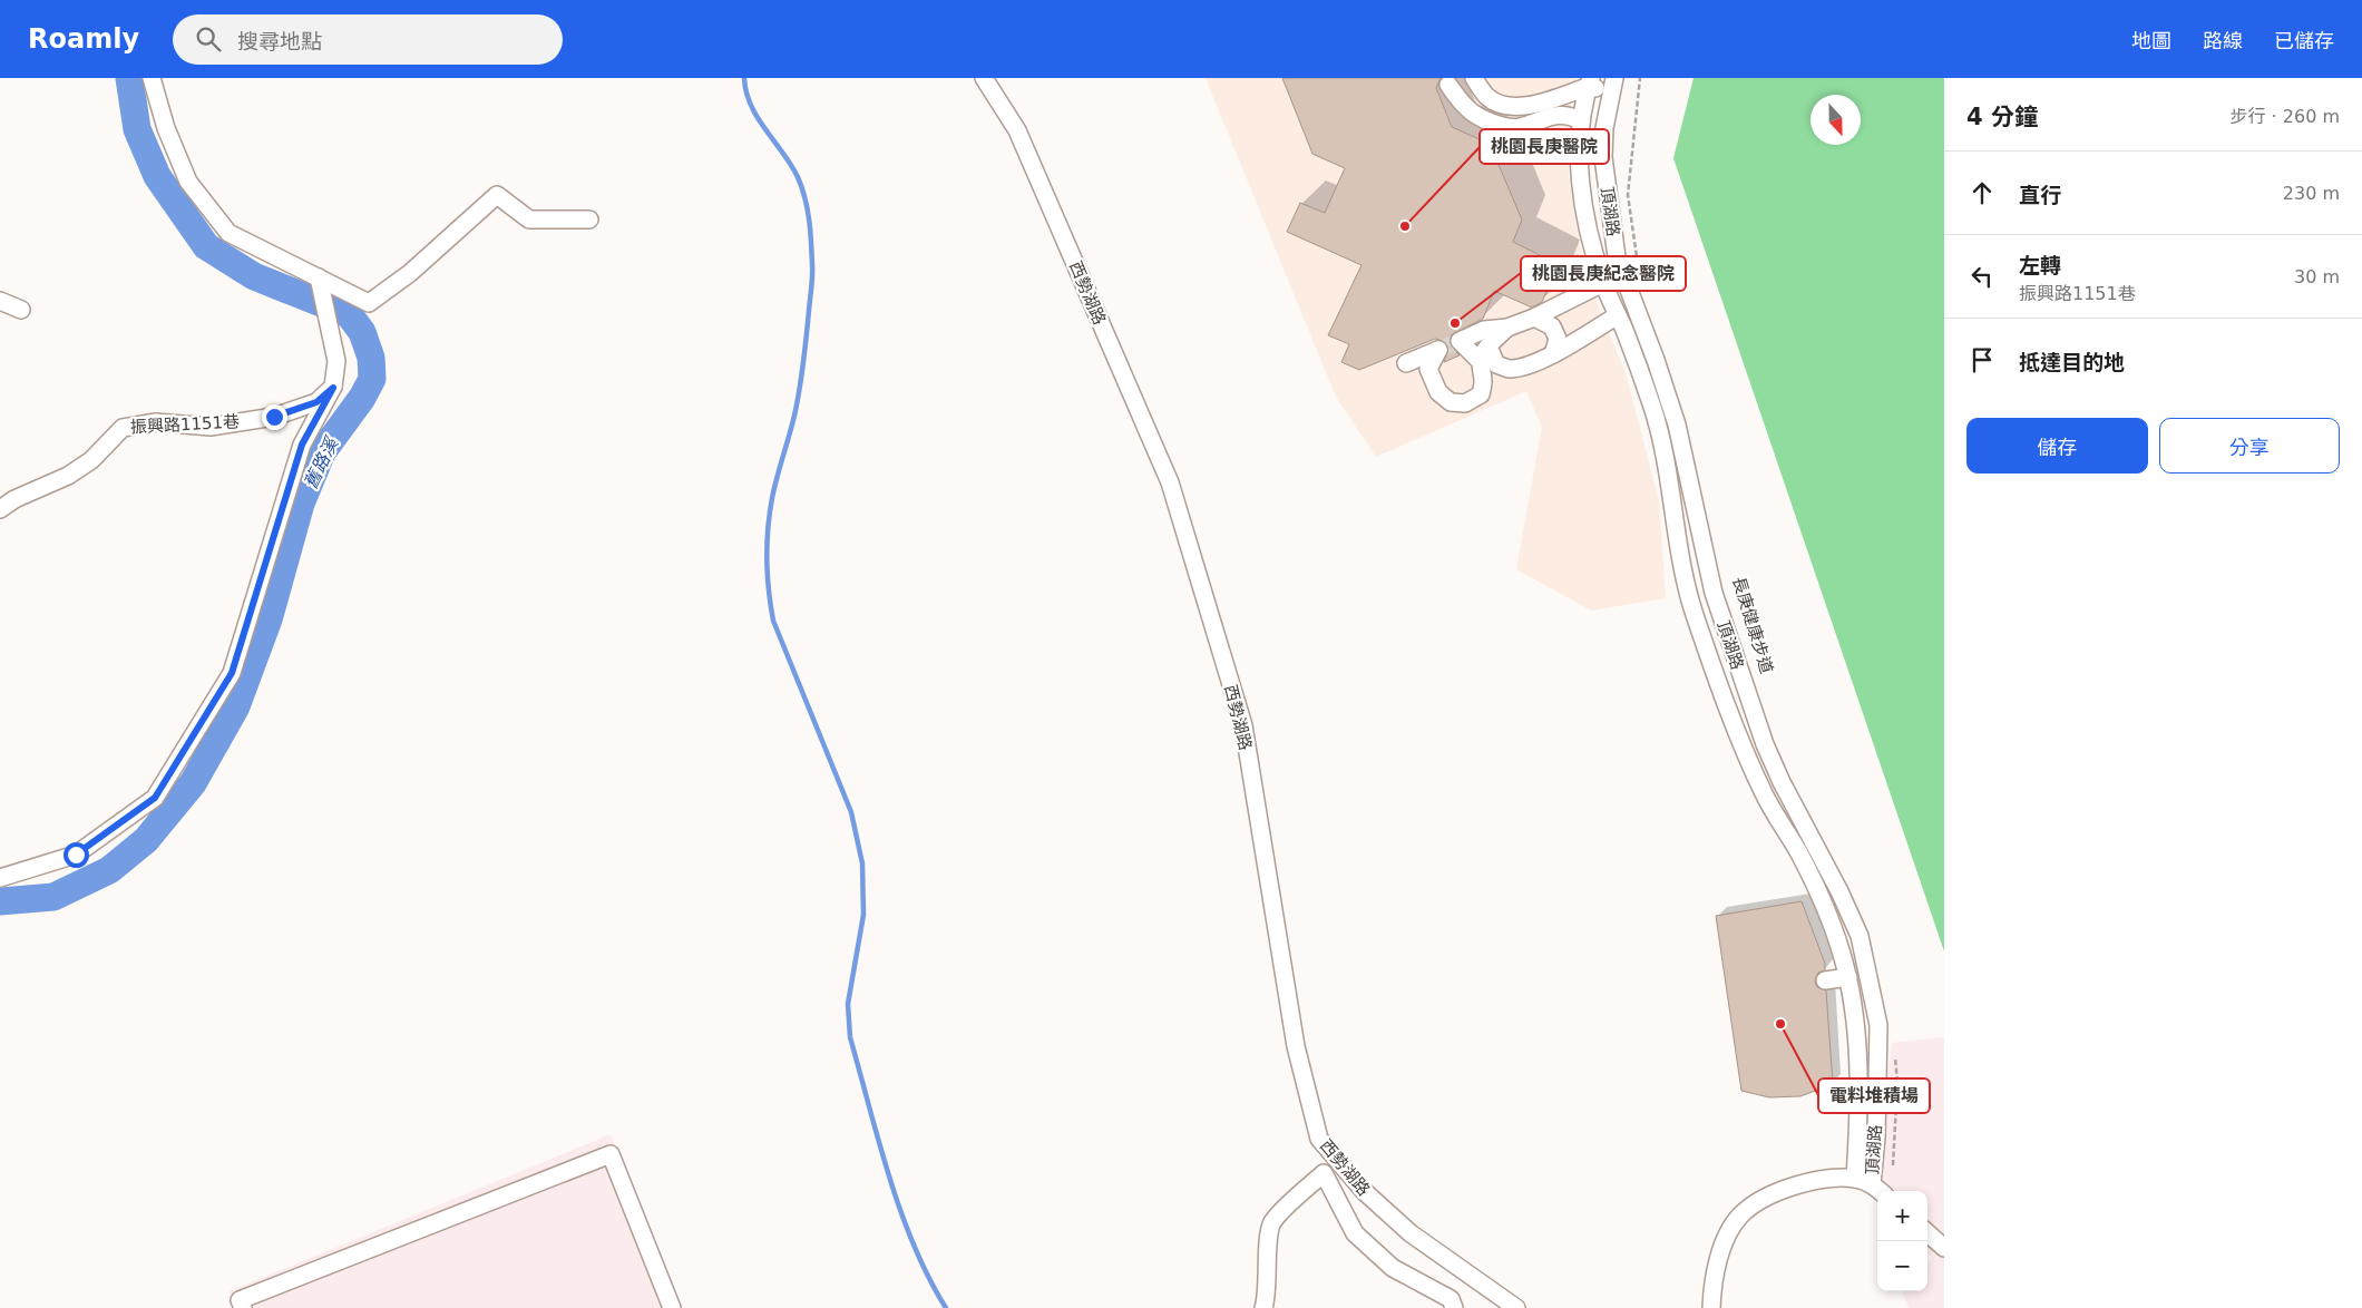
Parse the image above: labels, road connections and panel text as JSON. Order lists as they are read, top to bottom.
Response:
{
  "streets": {
    "street": ["頂湖路", "西勢湖路", "振興路1151巷"]
  },
  "water": ["舊路溪"],
  "places": ["桃園長庚醫院", "桃園長庚紀念醫院", "電料堆積場"],
  "north": "bottom",
  "page": {
    "header": "Roamly",
    "search": "搜尋地點",
    "nav": ["地圖", "路線", "已儲存"],
    "heading": ["4 分鐘", "步行 · 260 m"],
    "list": [
      ["直行", "230 m"],
      ["左轉", "振興路1151巷", "30 m"],
      "抵達目的地"
    ],
    "buttons": ["儲存", "分享"],
    "map_buttons": ["+", "−"]
  }
}
